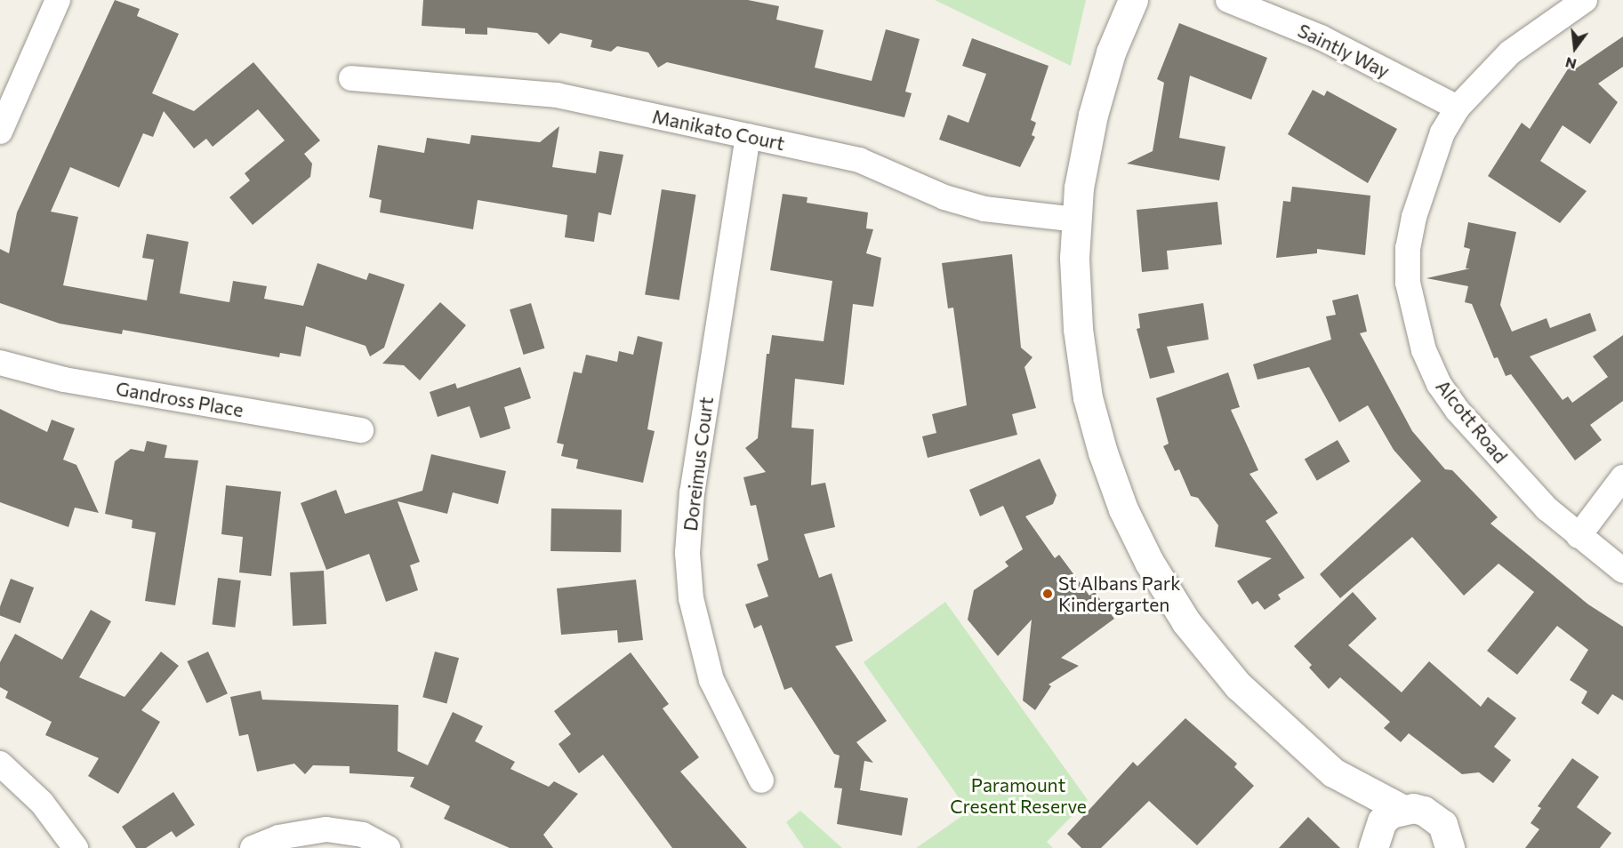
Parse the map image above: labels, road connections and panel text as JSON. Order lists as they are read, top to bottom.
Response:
{
  "streets": {
    "street": [
      "Saintly Way",
      "Manikato Court",
      "Gandross Place",
      "Alcott Road",
      "Doreimus Court"
    ]
  },
  "crossings": [
    ["Saintly Way", "Alcott Road"],
    ["Manikato Court", "Doreimus Court"]
  ],
  "parks": ["Paramount Cresent Reserve"],
  "places": ["St Albans Park Kindergarten"],
  "north": "bottom"
}
